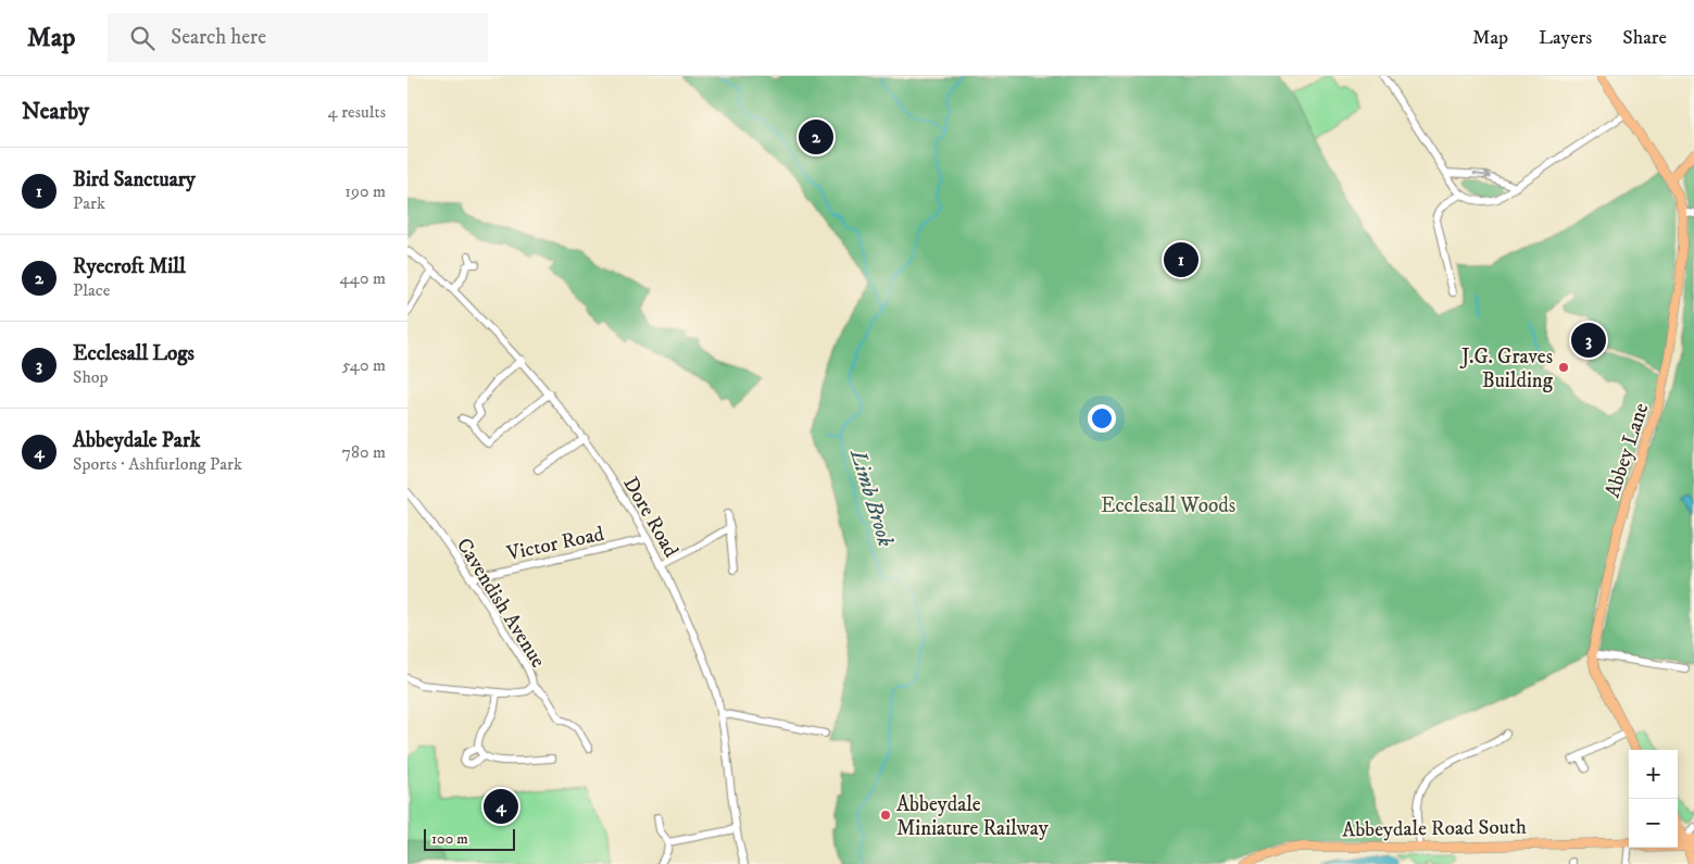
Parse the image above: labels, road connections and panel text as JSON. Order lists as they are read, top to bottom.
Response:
{
  "streets": {
    "main road": ["Abbey Lane", "Abbeydale Road South"],
    "street": ["Dore Road", "Victor Road", "Cavendish Avenue"]
  },
  "crossings": [
    ["Dore Road", "Victor Road"],
    ["Victor Road", "Cavendish Avenue"]
  ],
  "water": ["Limb Brook"],
  "parks": ["Ecclesall Woods"],
  "places": ["J.G. Graves Building", "Abbeydale Miniature Railway"],
  "scale_bar": "100 m",
  "page": {
    "header": "Map",
    "search": "Search here",
    "nav": ["Map", "Layers", "Share"],
    "heading": ["Nearby", "4 results"],
    "pins": [
      "2",
      "1",
      "3",
      "4"
    ],
    "list": [
      {
        "mark": "1",
        "name": "Bird Sanctuary",
        "note": "Park",
        "value": "190 m"
      },
      {
        "mark": "2",
        "name": "Ryecroft Mill",
        "note": "Place",
        "value": "440 m"
      },
      {
        "mark": "3",
        "name": "Ecclesall Logs",
        "note": "Shop",
        "value": "540 m"
      },
      {
        "mark": "4",
        "name": "Abbeydale Park",
        "note": "Sports · Ashfurlong Park",
        "value": "780 m"
      }
    ],
    "map_buttons": ["+", "−"],
    "scale": "100 m"
  }
}
